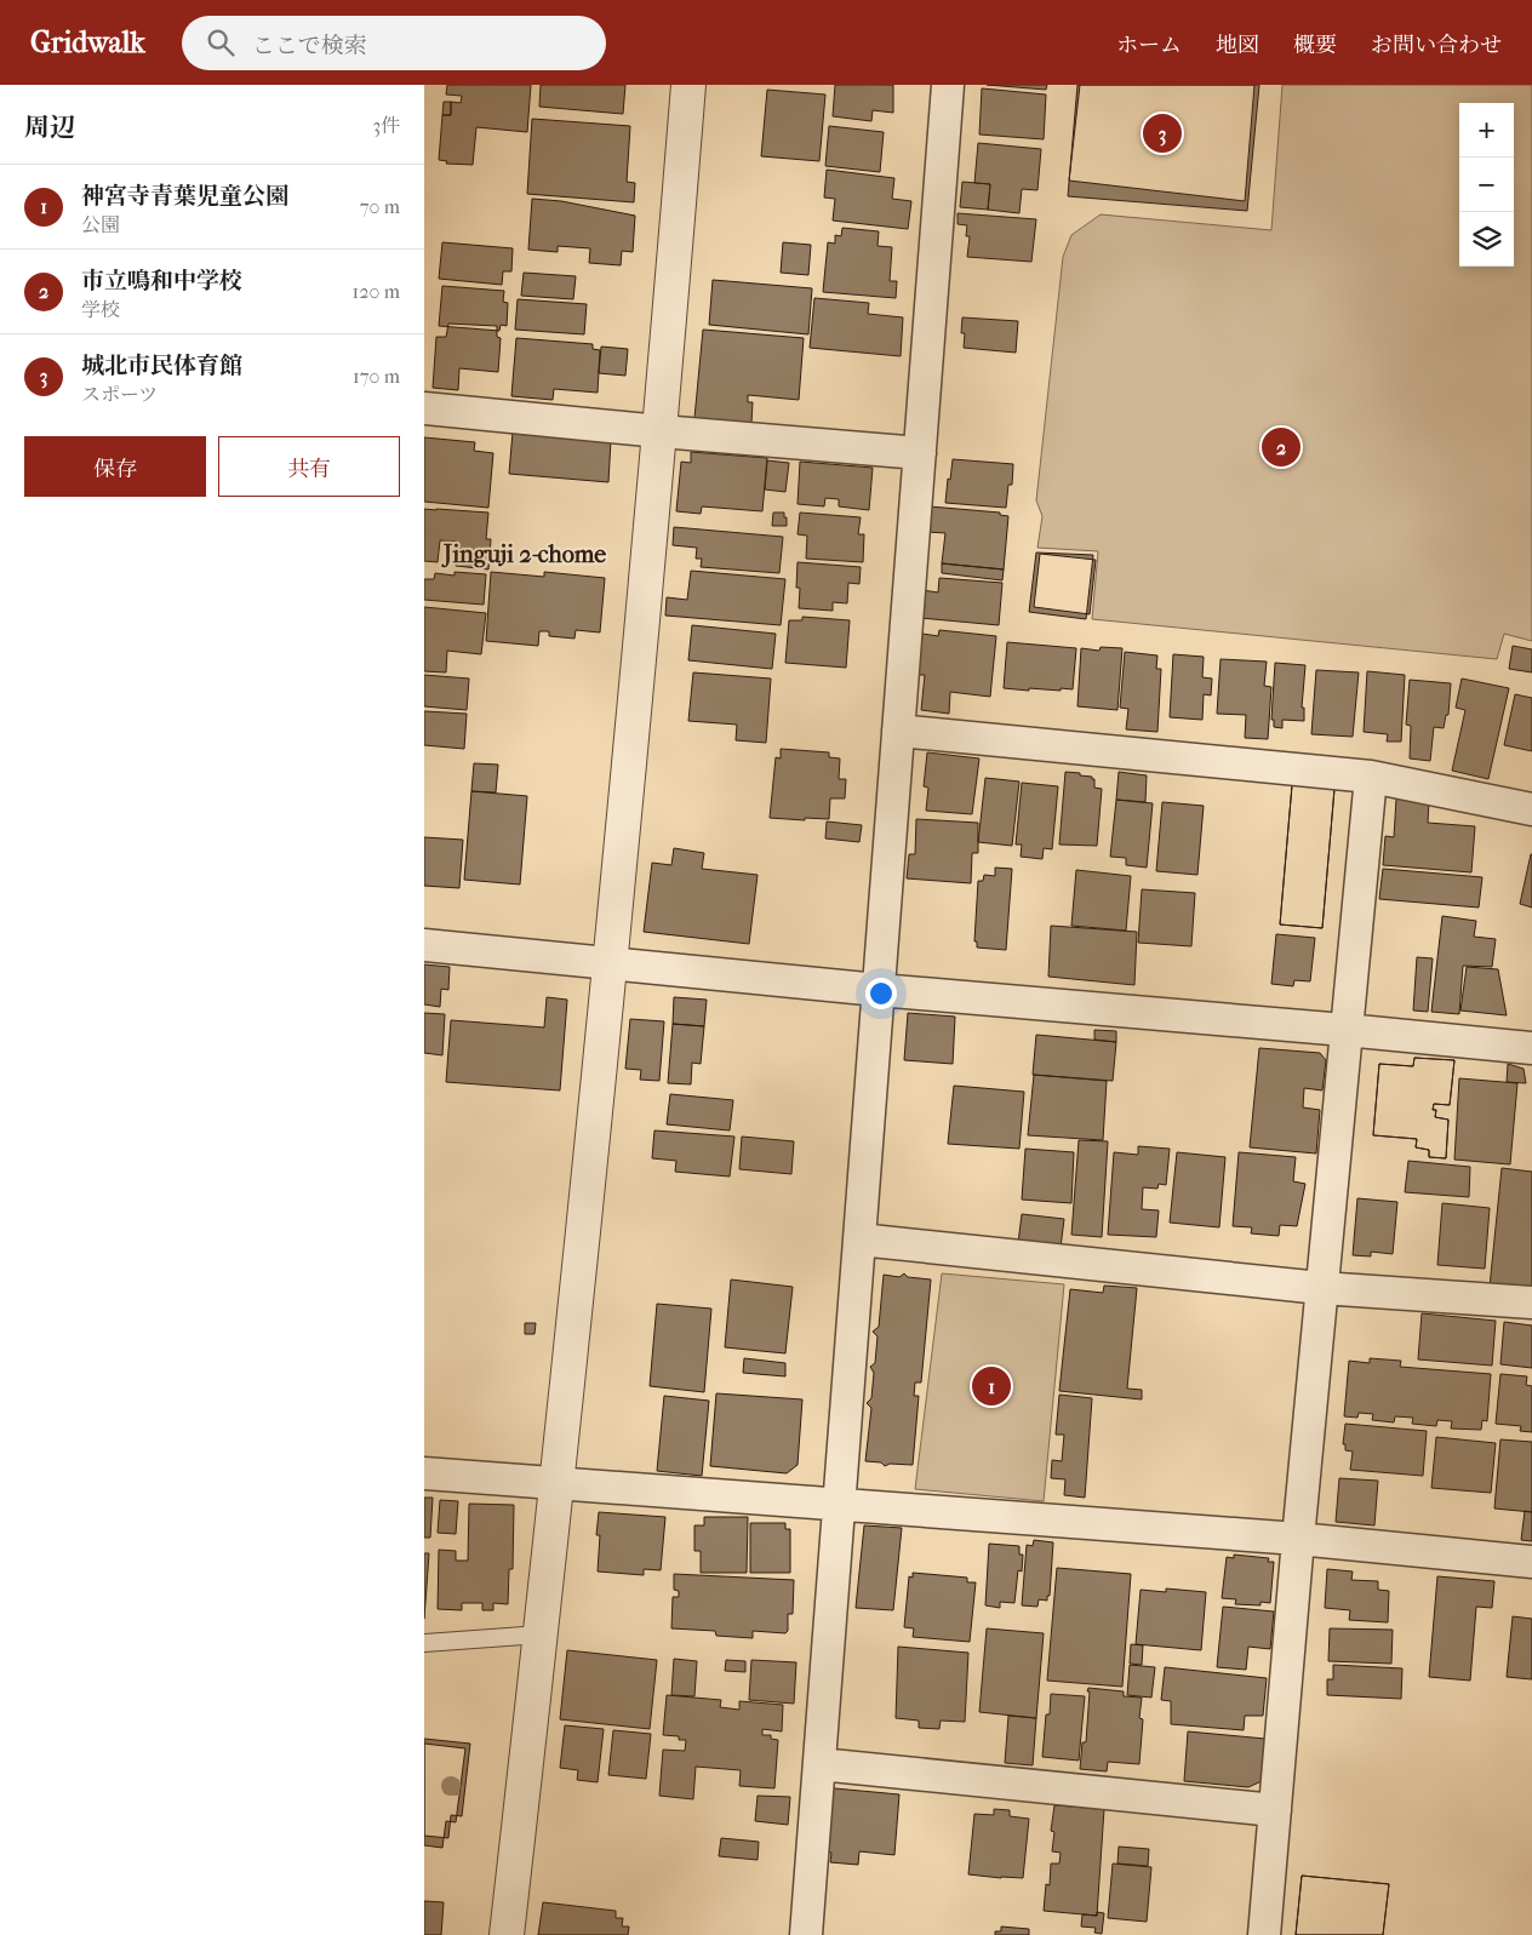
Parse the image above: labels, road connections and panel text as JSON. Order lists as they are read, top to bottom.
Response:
{
  "districts": ["Jinguji 2-chome"],
  "page": {
    "header": "Gridwalk",
    "search": "ここで検索",
    "nav": [
      "ホーム",
      "地図",
      "概要",
      "お問い合わせ"
    ],
    "heading": ["周辺", "3件"],
    "map_buttons": ["+", "−"],
    "pins": ["3", "2", "1"],
    "list": [
      {
        "mark": "1",
        "name": "神宮寺青葉児童公園",
        "note": "公園",
        "value": "70 m"
      },
      {
        "mark": "2",
        "name": "市立鳴和中学校",
        "note": "学校",
        "value": "120 m"
      },
      {
        "mark": "3",
        "name": "城北市民体育館",
        "note": "スポーツ",
        "value": "170 m"
      }
    ],
    "buttons": ["保存", "共有"]
  }
}
